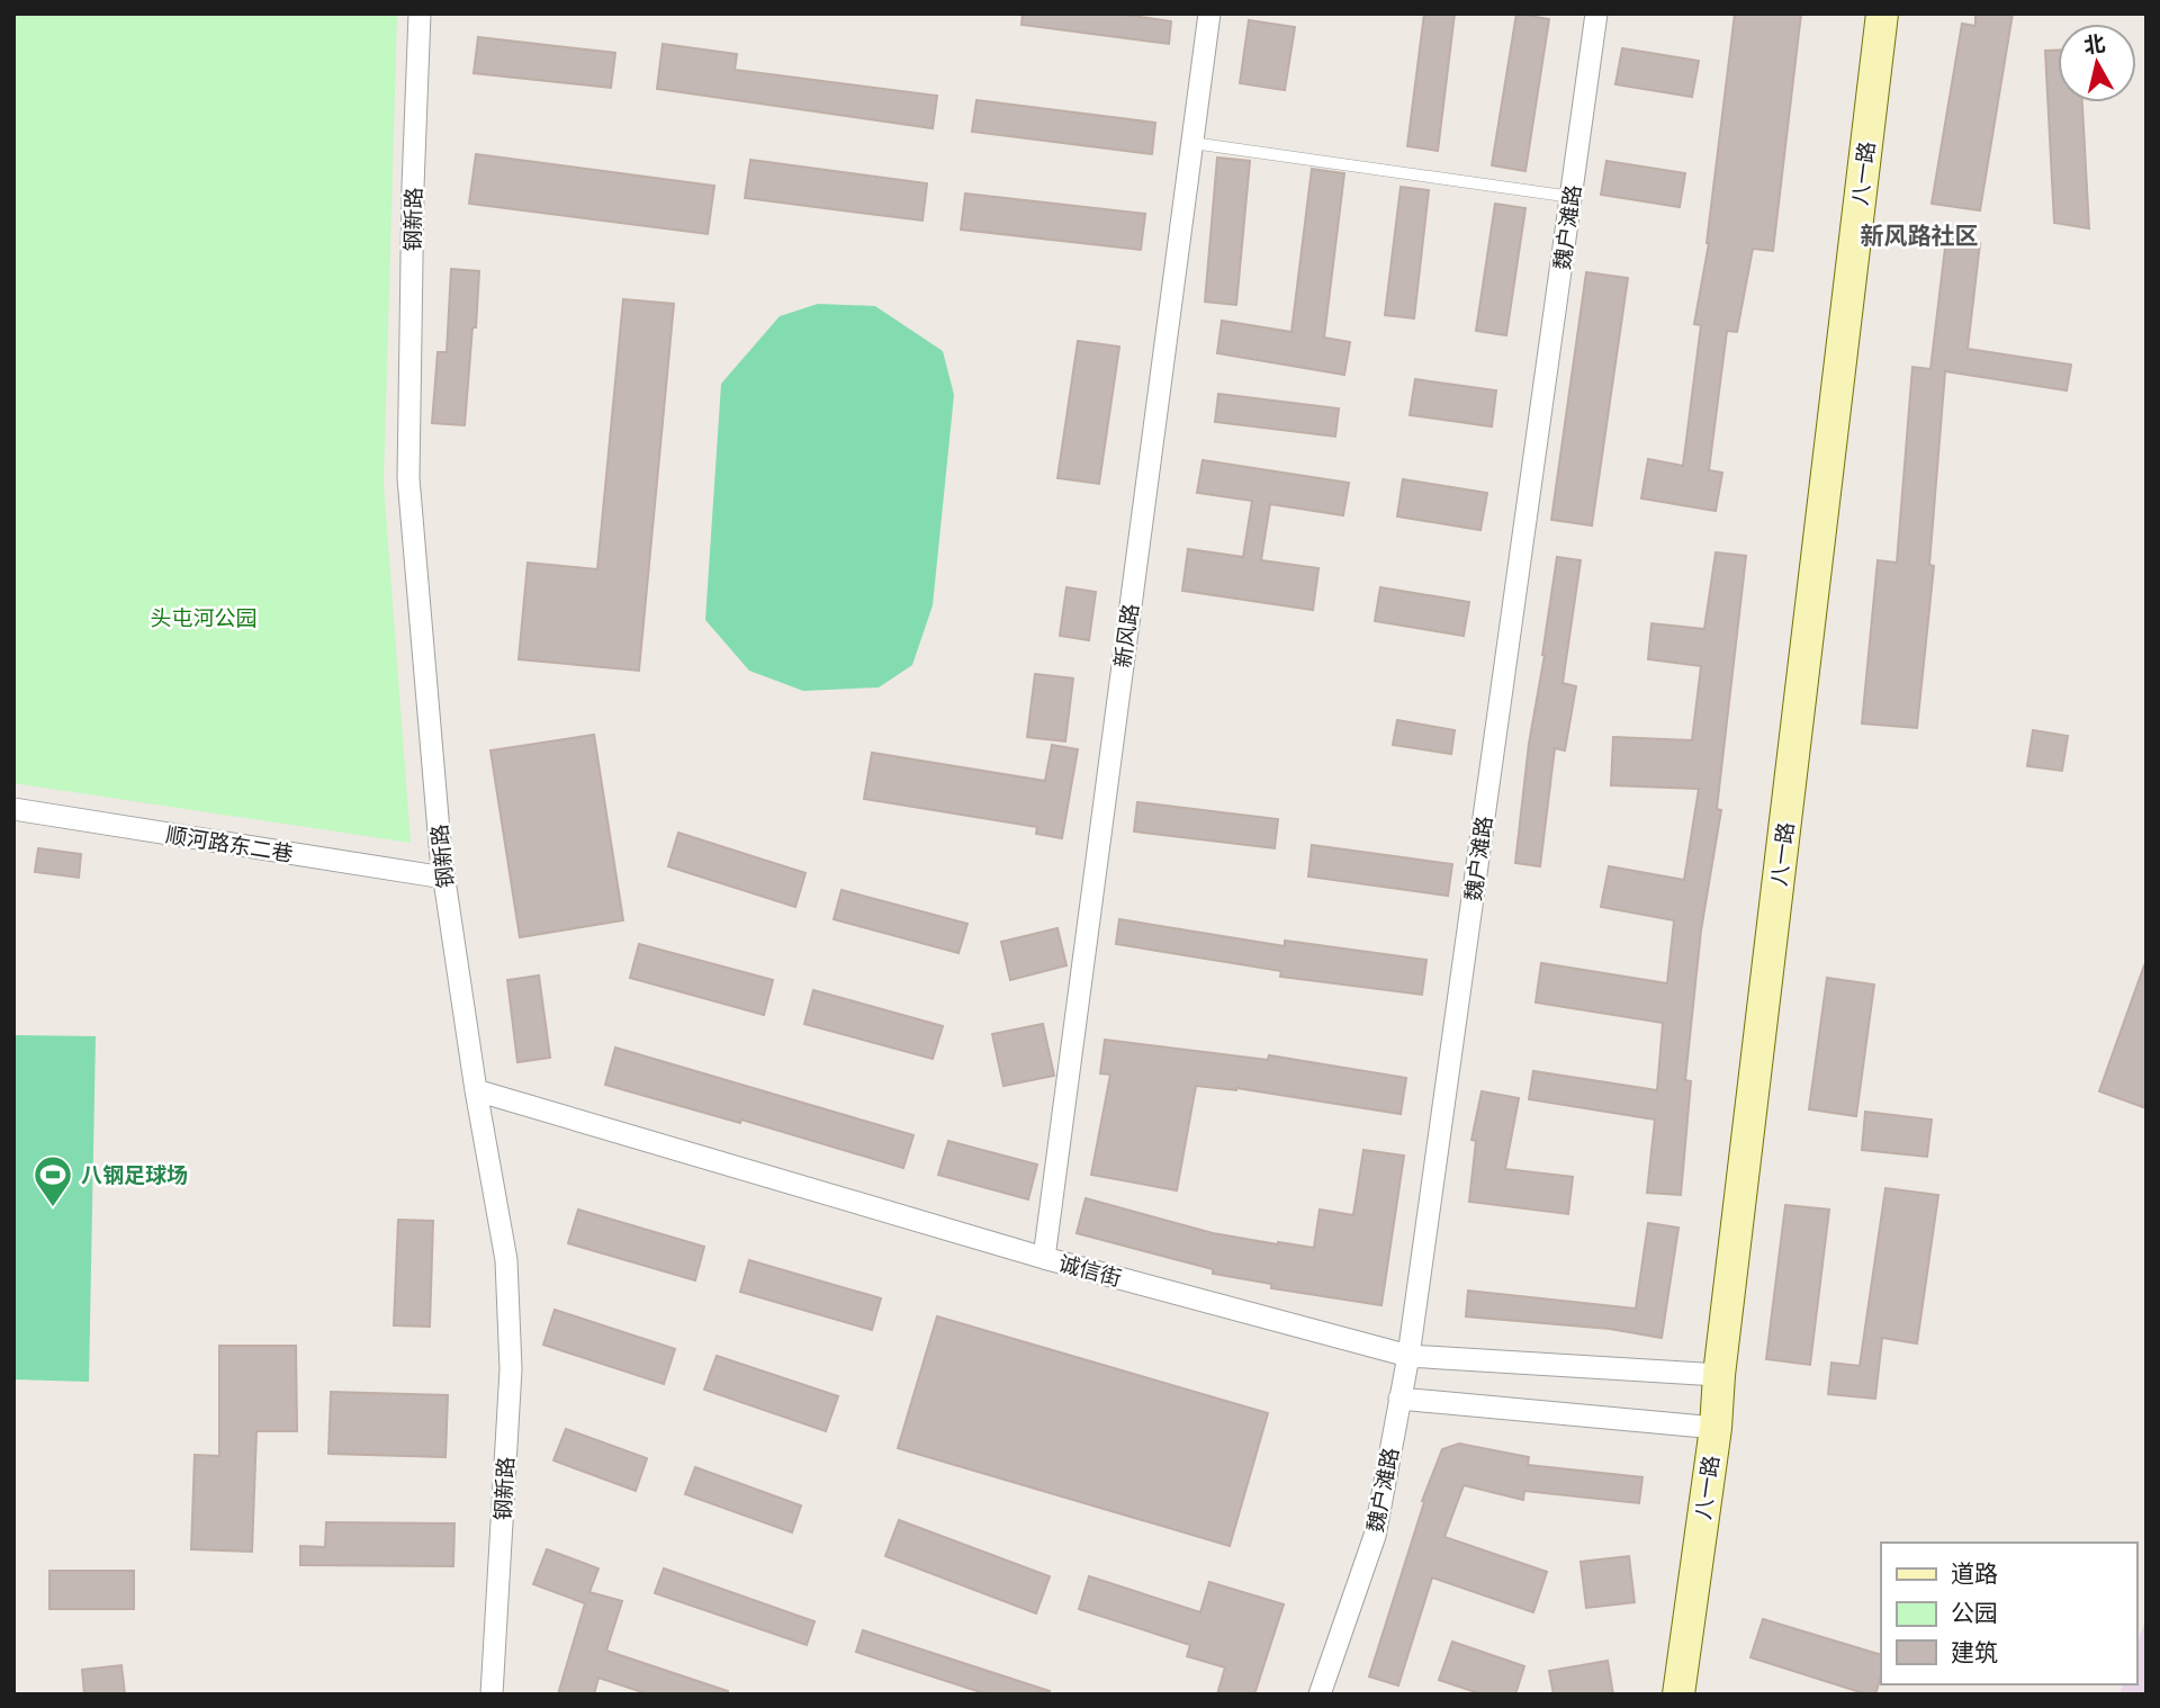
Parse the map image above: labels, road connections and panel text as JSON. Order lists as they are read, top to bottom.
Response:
{
  "streets": {
    "street": [
      "八一路",
      "钢新路",
      "魏户滩路",
      "新风路",
      "顺河路东二巷",
      "诚信街"
    ]
  },
  "crossings": [
    ["八一路", "诚信街"],
    ["钢新路", "顺河路东二巷"],
    ["钢新路", "诚信街"],
    ["魏户滩路", "诚信街"],
    ["新风路", "诚信街"]
  ],
  "districts": ["新风路社区"],
  "parks": ["头屯河公园"],
  "places": {
    "sports": ["八钢足球场"]
  },
  "legend": ["道路", "公园", "建筑"],
  "north": "top"
}
